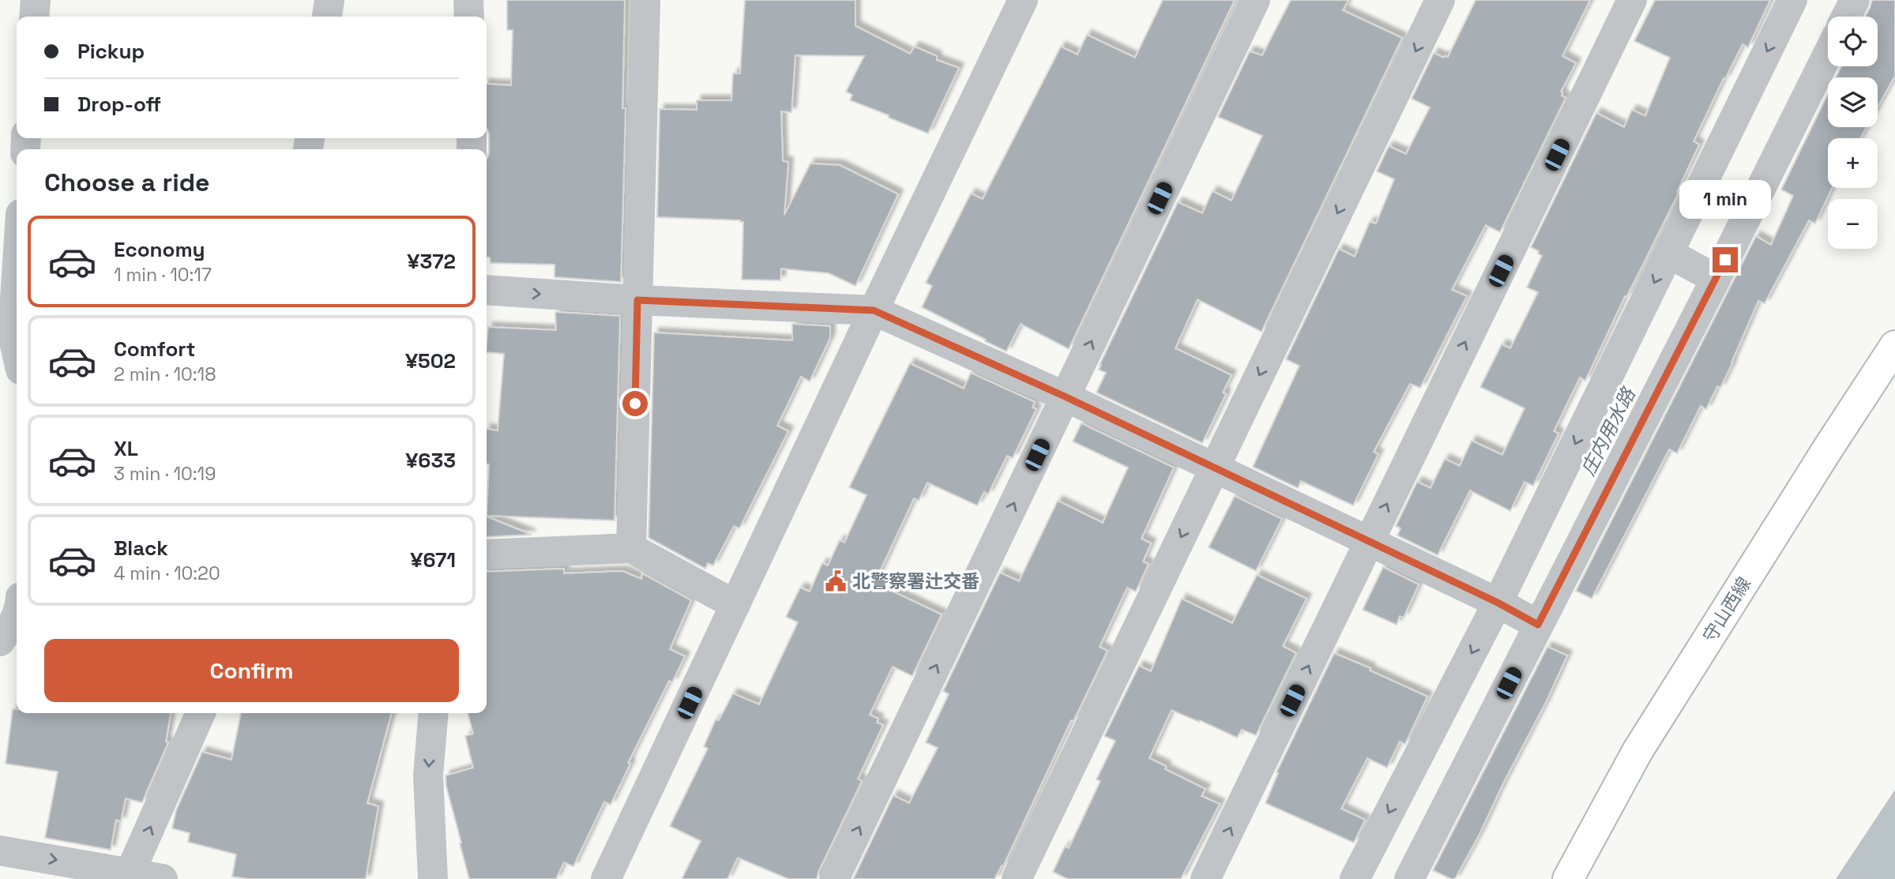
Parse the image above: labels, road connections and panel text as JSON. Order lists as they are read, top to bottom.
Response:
{
  "streets": {
    "main road": ["守山西線"]
  },
  "water": ["庄内用水路"],
  "places": {
    "public building": ["北警察署辻交番"]
  },
  "page": {
    "map_buttons": ["+", "−"],
    "banner": ["Pickup", "Drop-off"],
    "heading": "Choose a ride",
    "bubble": "1 min",
    "list": [
      {
        "name": "Economy",
        "note": "1 min · 10:17",
        "value": "¥372"
      },
      {
        "name": "Comfort",
        "note": "2 min · 10:18",
        "value": "¥502"
      },
      {
        "name": "XL",
        "note": "3 min · 10:19",
        "value": "¥633"
      },
      {
        "name": "Black",
        "note": "4 min · 10:20",
        "value": "¥671"
      }
    ],
    "buttons": "Confirm"
  }
}
